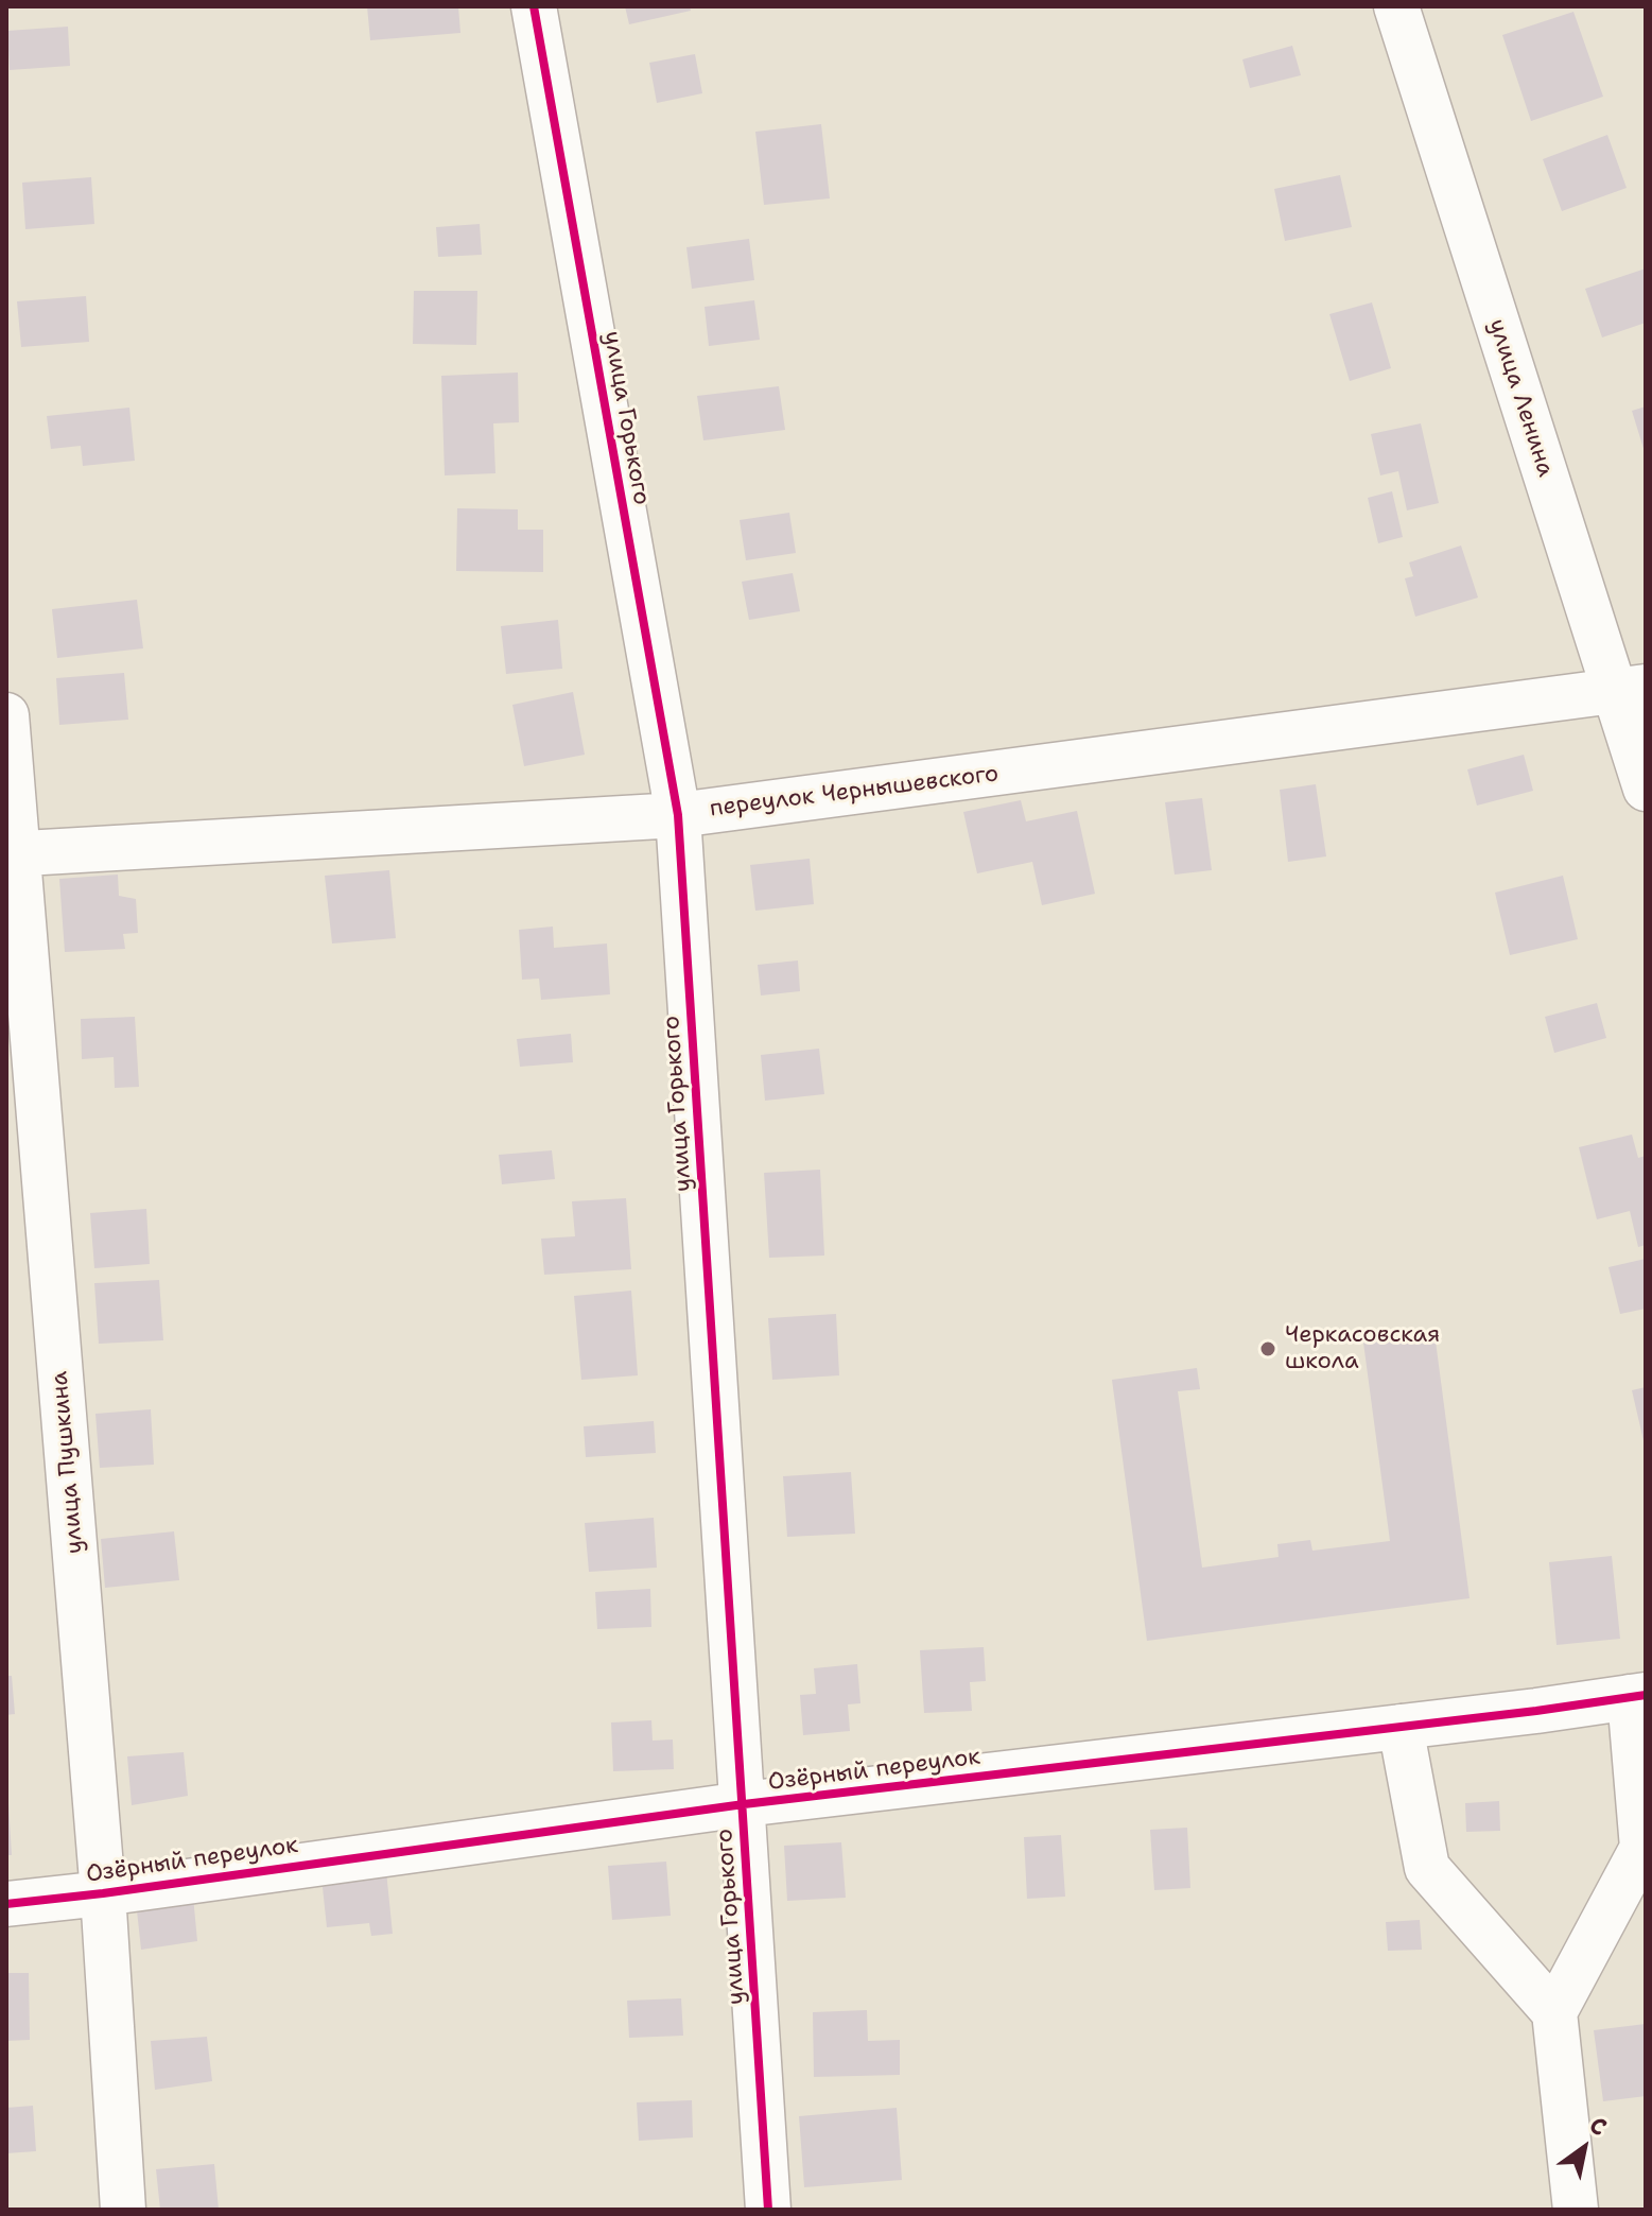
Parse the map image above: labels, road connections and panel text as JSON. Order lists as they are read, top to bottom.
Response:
{
  "streets": {
    "street": [
      "улица Ленина",
      "улица Горького",
      "переулок Чернышевского",
      "улица Пушкина",
      "Озёрный переулок"
    ]
  },
  "crossings": [
    ["улица Ленина", "переулок Чернышевского"],
    ["улица Горького", "переулок Чернышевского"],
    ["улица Горького", "Озёрный переулок"],
    ["переулок Чернышевского", "улица Пушкина"],
    ["улица Пушкина", "Озёрный переулок"]
  ],
  "places": ["Черкасовская школа"],
  "north": "top right"
}
